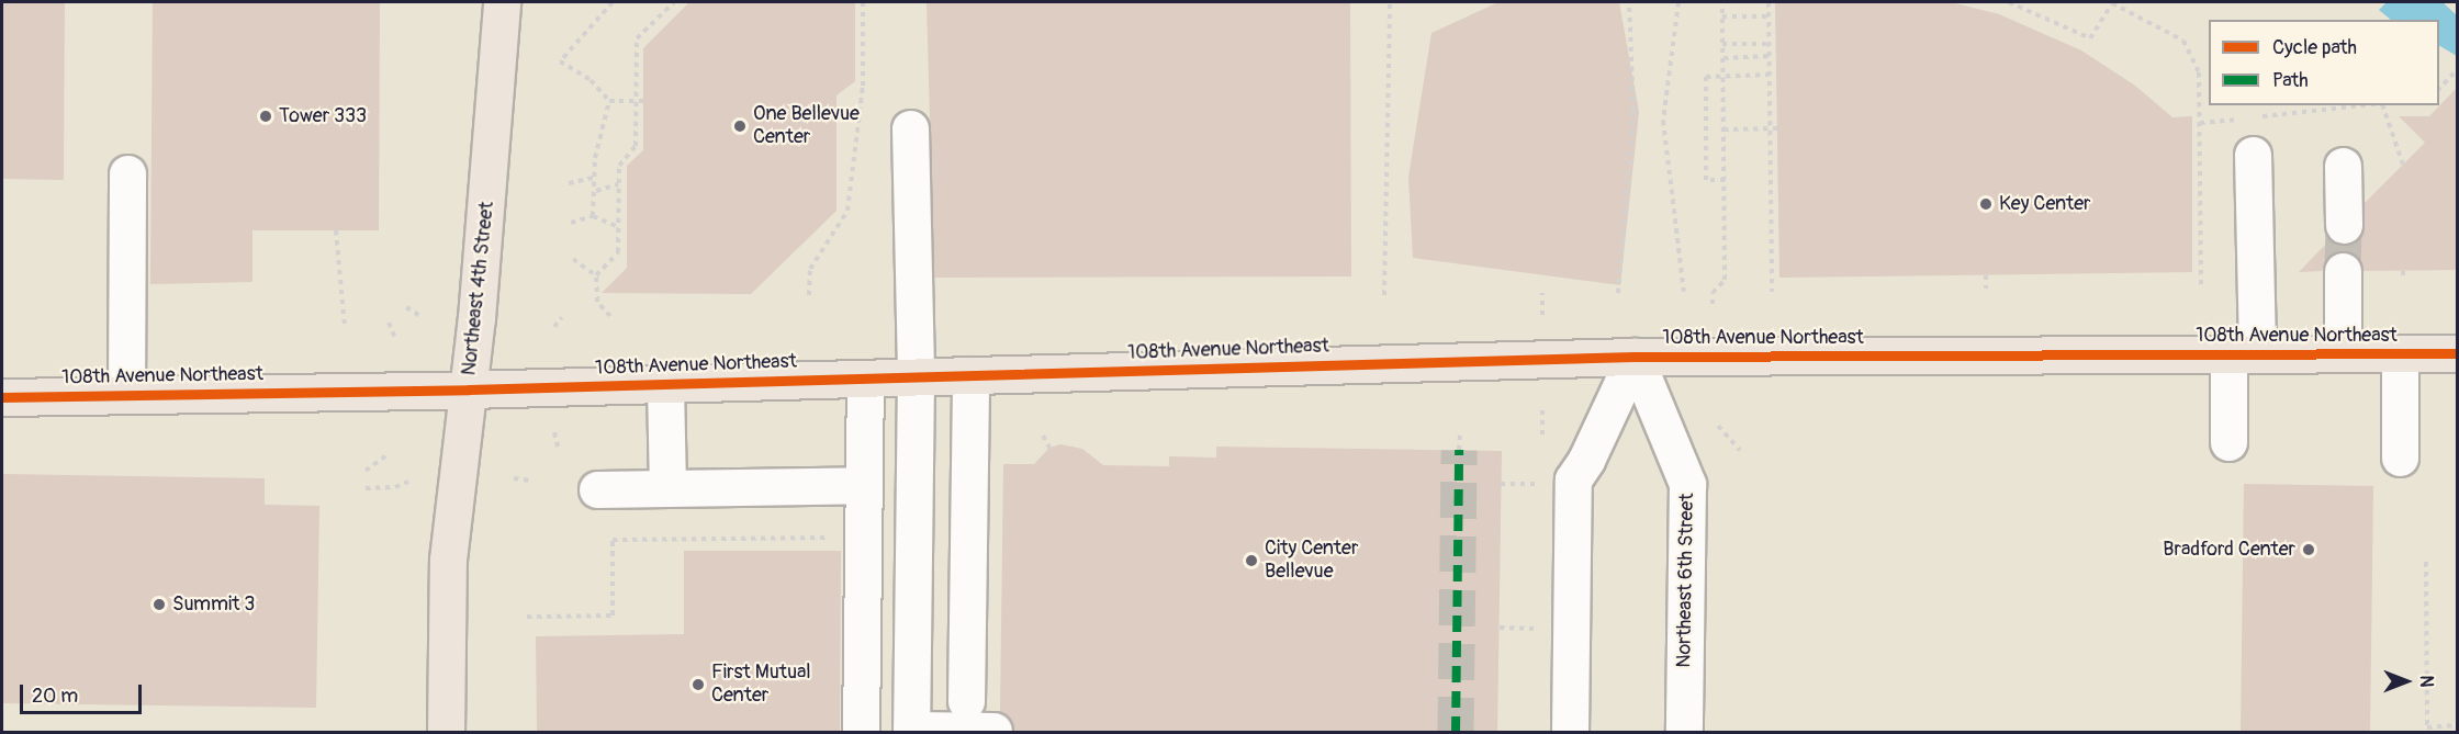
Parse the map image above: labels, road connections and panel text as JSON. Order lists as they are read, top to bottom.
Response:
{
  "streets": {
    "main road": ["Northeast 4th Street", "108th Avenue Northeast"],
    "lane": ["Northeast 6th Street"]
  },
  "crossings": [
    ["Northeast 4th Street", "108th Avenue Northeast"],
    ["108th Avenue Northeast", "Northeast 6th Street"]
  ],
  "places": [
    "Tower 333",
    "One Bellevue Center",
    "Key Center",
    "Bradford Center",
    "City Center Bellevue",
    "Summit 3",
    "First Mutual Center"
  ],
  "legend": ["Cycle path", "Path"],
  "scale_bar": "20 m",
  "north": "right"
}
